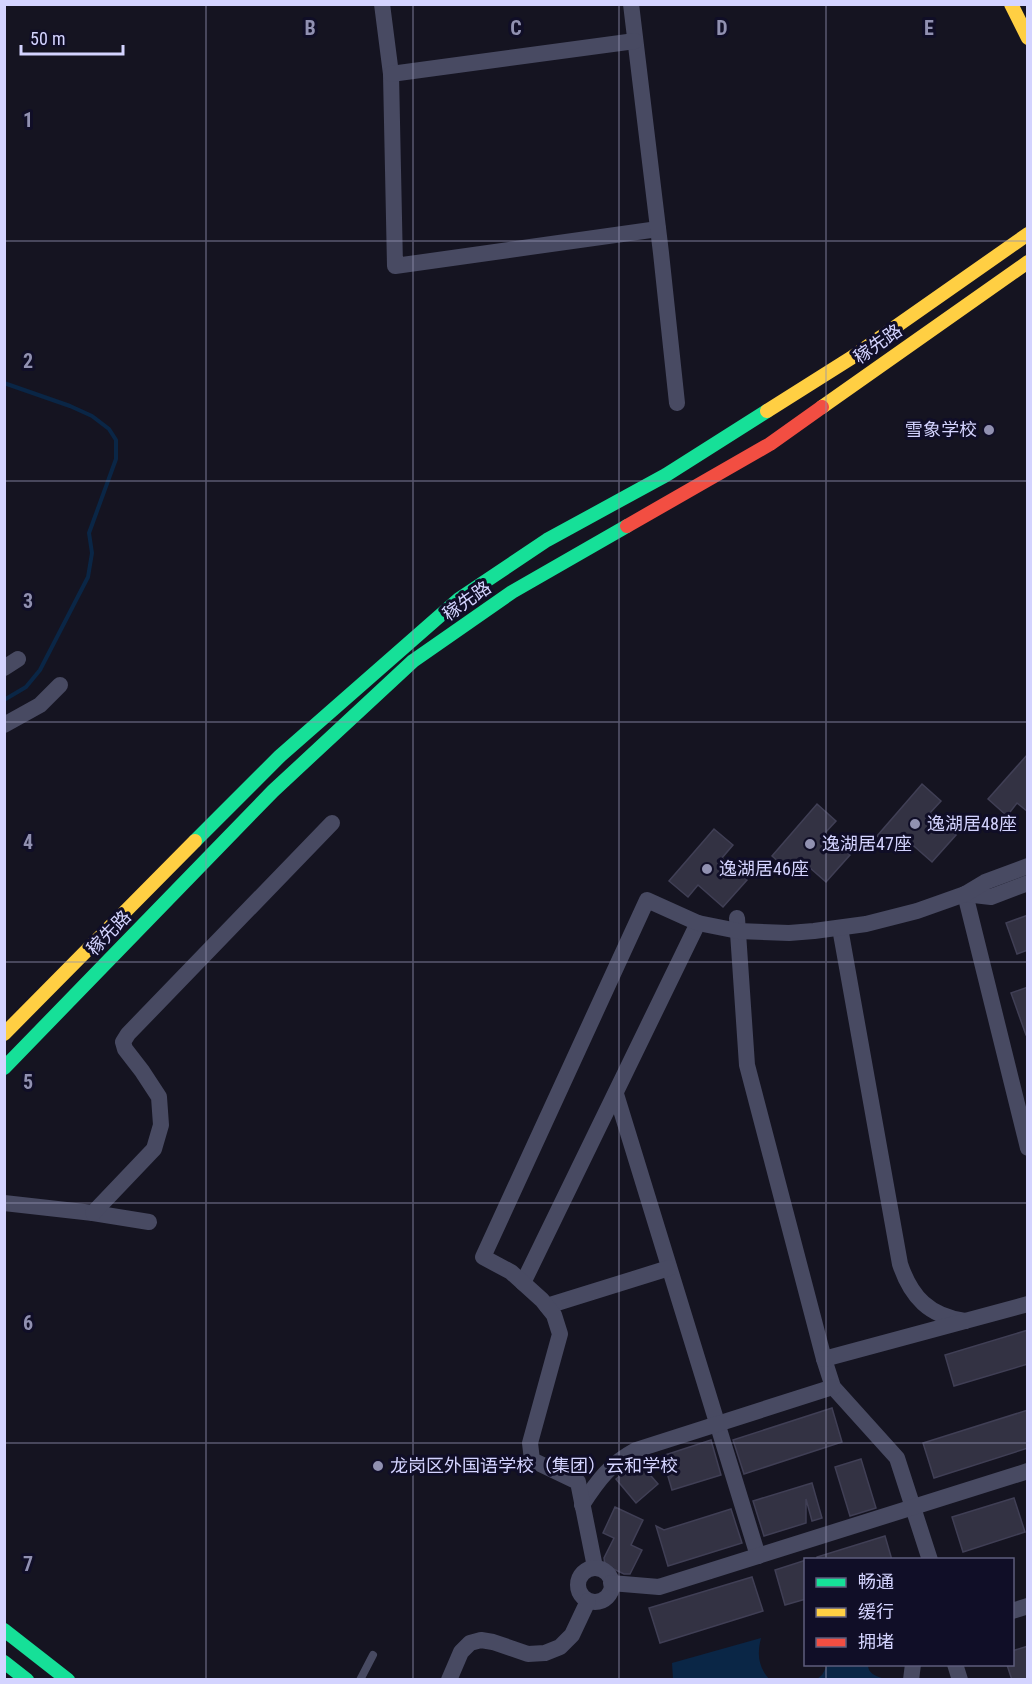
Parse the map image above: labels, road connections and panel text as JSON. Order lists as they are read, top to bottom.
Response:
{
  "streets": {
    "main road": ["稼先路"]
  },
  "places": [
    "雪象学校",
    "逸湖居48座",
    "逸湖居47座",
    "逸湖居46座",
    "龙岗区外国语学校（集团）云和学校"
  ],
  "legend": ["畅通", "缓行", "拥堵"],
  "scale_bar": "50 m",
  "grid": {
    "columns": [
      "B",
      "C",
      "D",
      "E"
    ],
    "rows": [
      "1",
      "2",
      "3",
      "4",
      "5",
      "6",
      "7"
    ]
  }
}
